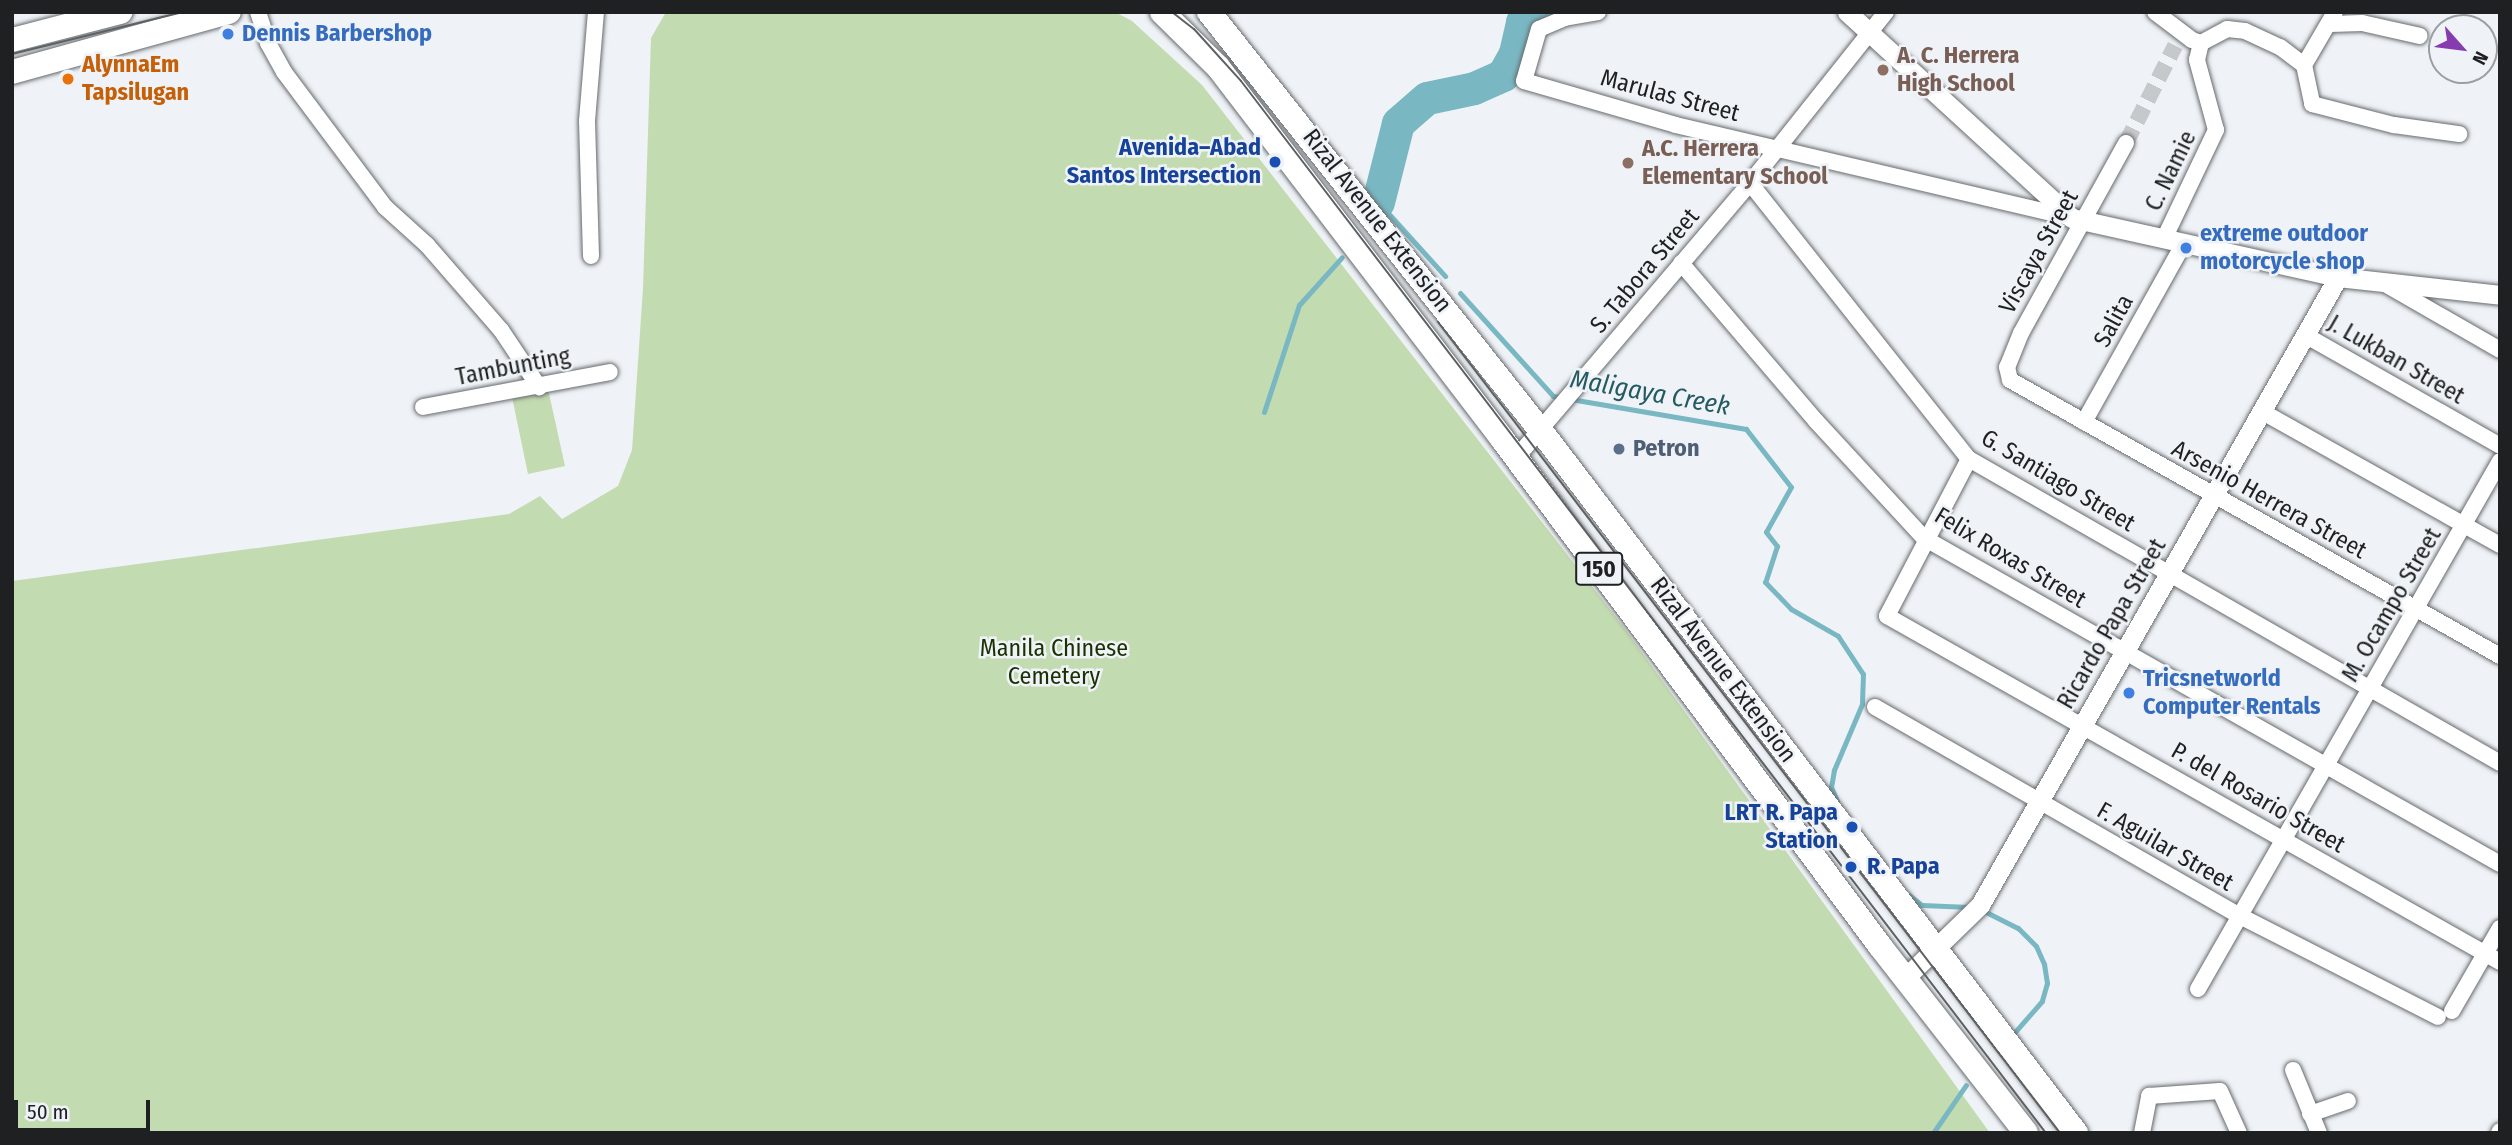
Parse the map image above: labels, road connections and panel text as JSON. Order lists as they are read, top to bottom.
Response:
{
  "streets": {
    "main road": ["Rizal Avenue Extension", "150"],
    "street": [
      "Marulas Street",
      "C. Namie",
      "Viscaya Street",
      "S. Tabora Street",
      "Salita",
      "J. Lukban Street",
      "Tambunting",
      "G. Santiago Street",
      "Arsenio Herrera Street",
      "Felix Roxas Street",
      "M. Ocampo Street",
      "Ricardo Papa Street",
      "P. del Rosario Street",
      "F. Aguilar Street"
    ]
  },
  "crossings": [
    ["Marulas Street", "Viscaya Street"],
    ["Marulas Street", "S. Tabora Street"],
    ["Rizal Avenue Extension", "S. Tabora Street"],
    ["Rizal Avenue Extension", "Ricardo Papa Street"],
    ["Viscaya Street", "Arsenio Herrera Street"],
    ["S. Tabora Street", "G. Santiago Street"],
    ["S. Tabora Street", "Felix Roxas Street"],
    ["Salita", "Arsenio Herrera Street"],
    ["J. Lukban Street", "Ricardo Papa Street"],
    ["G. Santiago Street", "M. Ocampo Street"],
    ["G. Santiago Street", "Ricardo Papa Street"],
    ["Arsenio Herrera Street", "M. Ocampo Street"],
    ["Arsenio Herrera Street", "Ricardo Papa Street"],
    ["Felix Roxas Street", "M. Ocampo Street"],
    ["Felix Roxas Street", "Ricardo Papa Street"],
    ["Felix Roxas Street", "P. del Rosario Street"],
    ["M. Ocampo Street", "P. del Rosario Street"],
    ["M. Ocampo Street", "F. Aguilar Street"],
    ["Ricardo Papa Street", "P. del Rosario Street"],
    ["Ricardo Papa Street", "F. Aguilar Street"],
    ["P. del Rosario Street", "F. Aguilar Street"]
  ],
  "water": ["Maligaya Creek"],
  "parks": ["Manila Chinese Cemetery"],
  "places": [
    "Dennis Barbershop",
    "A. C. Herrera High School",
    "AlynnaEm Tapsilugan",
    "Avenida–Abad Santos Intersection",
    "A.C. Herrera Elementary School",
    "extreme outdoor motorcycle shop",
    "Petron",
    "Tricsnetworld Computer Rentals",
    "LRT R. Papa Station",
    "R. Papa"
  ],
  "scale_bar": "50 m",
  "north": "bottom right"
}
